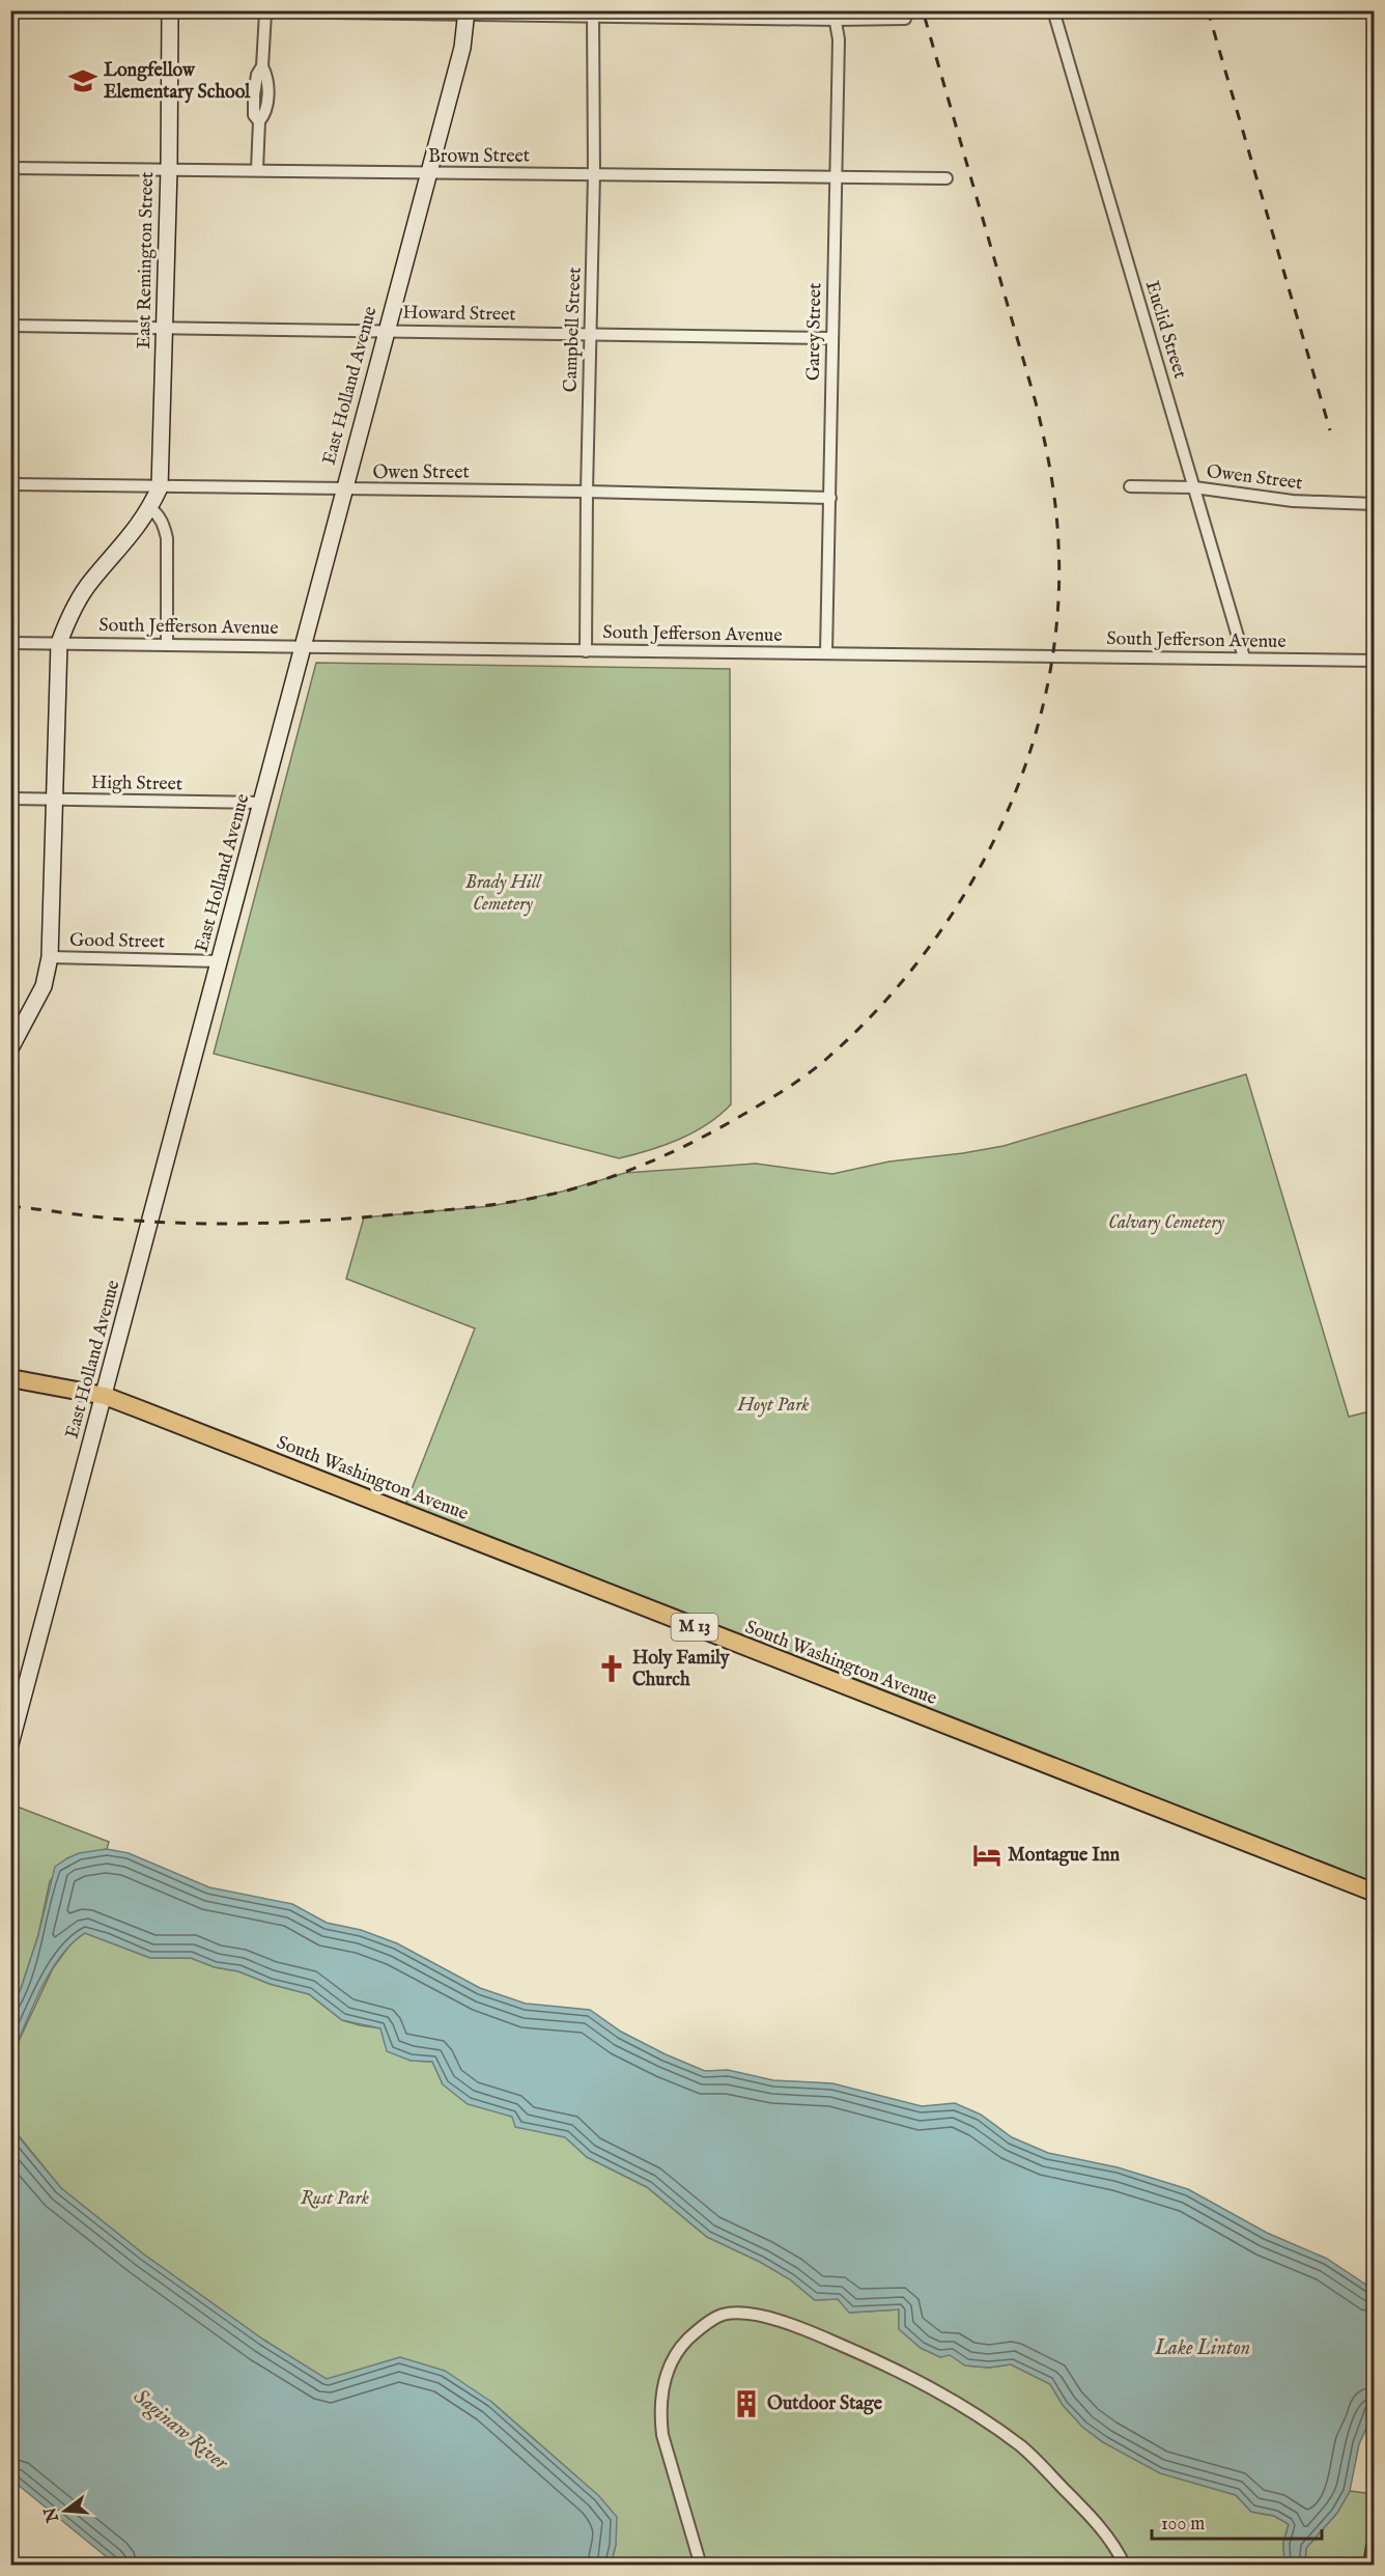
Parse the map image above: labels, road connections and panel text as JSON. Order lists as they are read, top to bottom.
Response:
{
  "streets": {
    "main road": [
      "East Remington Street",
      "East Holland Avenue",
      "South Washington Avenue",
      "M 13"
    ],
    "street": [
      "Brown Street",
      "Howard Street",
      "Campbell Street",
      "Euclid Street",
      "Garey Street",
      "Owen Street",
      "South Jefferson Avenue",
      "High Street",
      "Good Street"
    ]
  },
  "crossings": [
    ["Brown Street", "East Remington Street"],
    ["Brown Street", "Campbell Street"],
    ["Brown Street", "Garey Street"],
    ["Brown Street", "East Holland Avenue"],
    ["East Remington Street", "Howard Street"],
    ["East Remington Street", "Owen Street"],
    ["East Remington Street", "South Jefferson Avenue"],
    ["East Remington Street", "High Street"],
    ["East Remington Street", "Good Street"],
    ["Howard Street", "Campbell Street"],
    ["Howard Street", "Garey Street"],
    ["Howard Street", "East Holland Avenue"],
    ["Campbell Street", "Owen Street"],
    ["Campbell Street", "South Jefferson Avenue"],
    ["Euclid Street", "Owen Street"],
    ["Euclid Street", "South Jefferson Avenue"],
    ["Garey Street", "Owen Street"],
    ["Garey Street", "South Jefferson Avenue"],
    ["East Holland Avenue", "Owen Street"],
    ["East Holland Avenue", "South Jefferson Avenue"],
    ["East Holland Avenue", "High Street"],
    ["East Holland Avenue", "Good Street"],
    ["East Holland Avenue", "South Washington Avenue"]
  ],
  "water": ["Lake Linton", "Saginaw River"],
  "parks": [
    "Brady Hill Cemetery",
    "Calvary Cemetery",
    "Hoyt Park",
    "Rust Park"
  ],
  "places": {
    "school or university": ["Longfellow Elementary School"],
    "church": ["Holy Family Church"],
    "hotel": ["Montague Inn"],
    "building": ["Outdoor Stage"]
  },
  "scale_bar": "100 m",
  "north": "left"
}
